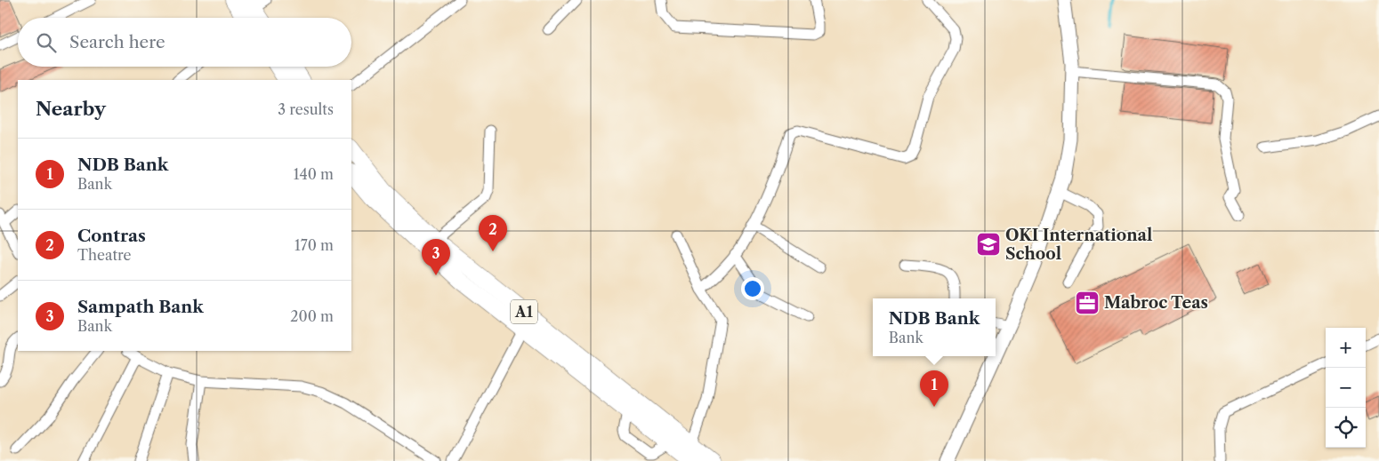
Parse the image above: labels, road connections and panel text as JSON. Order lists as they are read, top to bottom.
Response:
{
  "streets": {
    "highway": ["A1"]
  },
  "places": {
    "school or university": ["OKI International School"],
    "office": ["Mabroc Teas"]
  },
  "page": {
    "search": "Search here",
    "heading": ["Nearby", "3 results"],
    "list": [
      {
        "mark": "1",
        "name": "NDB Bank",
        "note": "Bank",
        "value": "140 m"
      },
      {
        "mark": "2",
        "name": "Contras",
        "note": "Theatre",
        "value": "170 m"
      },
      {
        "mark": "3",
        "name": "Sampath Bank",
        "note": "Bank",
        "value": "200 m"
      }
    ],
    "pins": ["2", "3", "1"],
    "popup": ["NDB Bank", "Bank"],
    "map_buttons": ["+", "−"]
  }
}
